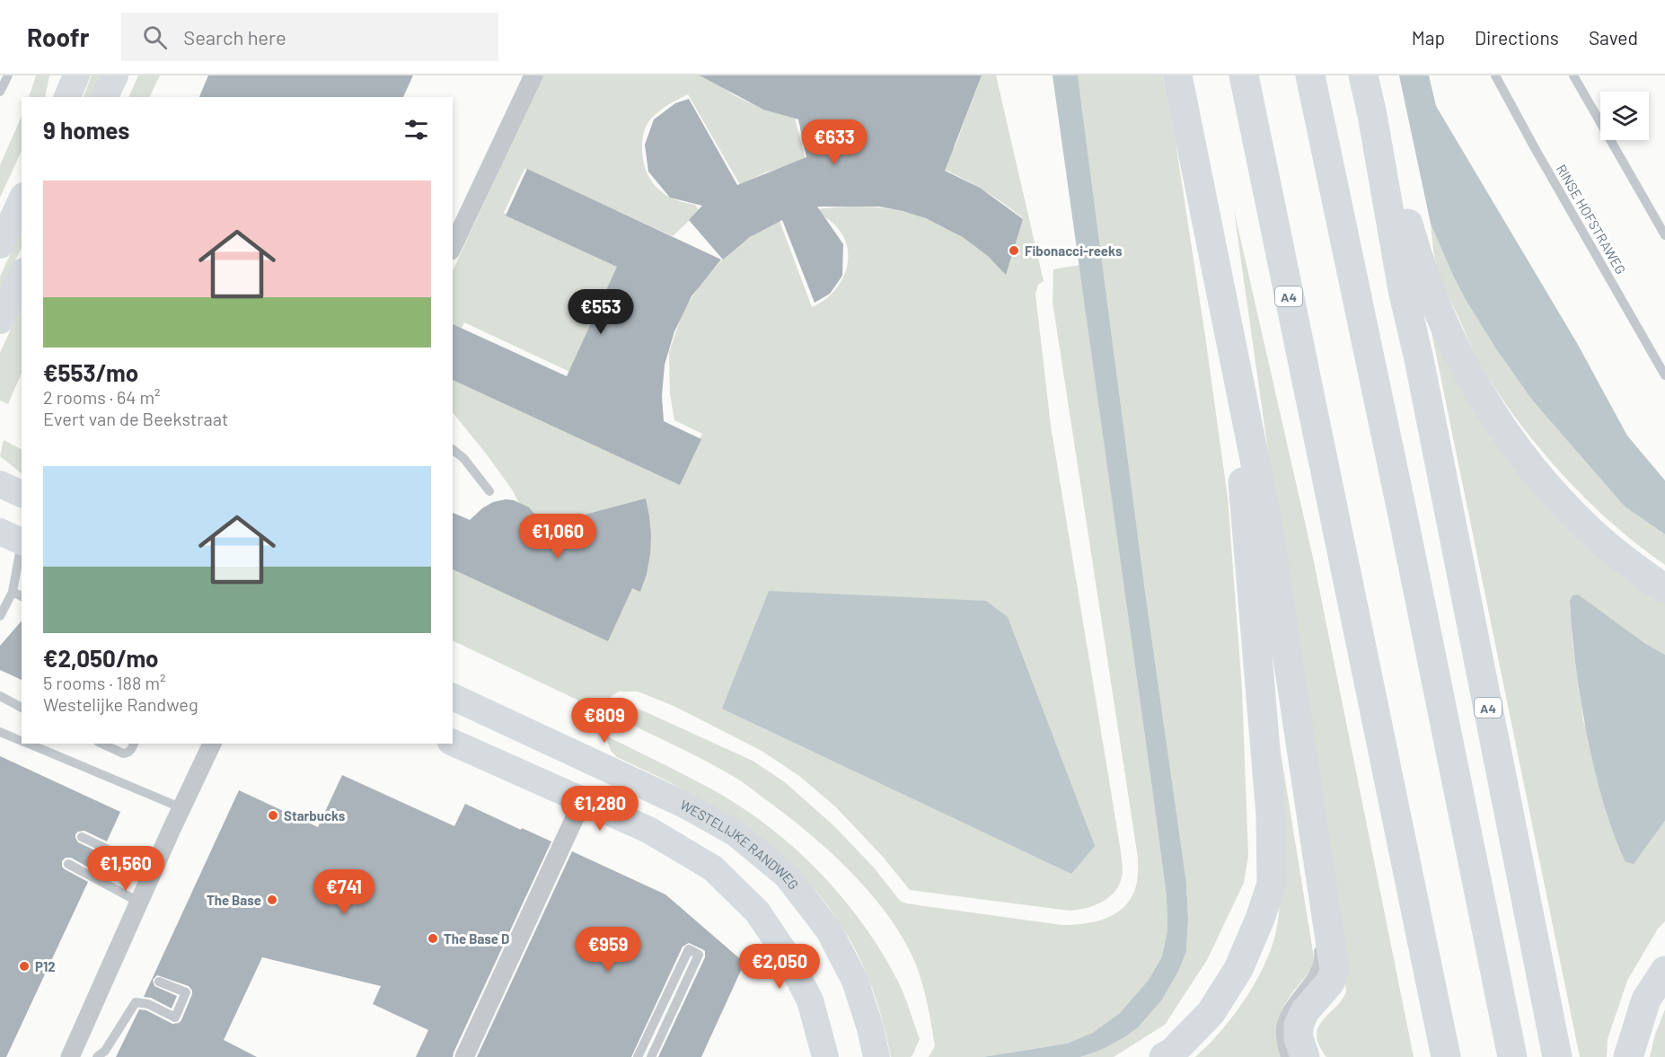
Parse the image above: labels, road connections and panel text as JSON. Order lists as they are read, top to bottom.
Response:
{
  "streets": {
    "highway": ["A4"],
    "street": ["WESTELIJKE RANDWEG"],
    "lane": ["RINSE HOFSTRAWEG"]
  },
  "places": [
    "Fibonacci-reeks",
    "Starbucks",
    "The Base",
    "The Base D",
    "P12"
  ],
  "page": {
    "header": "Roofr",
    "search": "Search here",
    "nav": ["Map", "Directions", "Saved"],
    "heading": "9 homes",
    "price": [
      "€633",
      "€553",
      "€1,060",
      "€809",
      "€1,280",
      "€1,560",
      "€741",
      "€959",
      "€2,050"
    ],
    "list": [
      {
        "name": "€553/mo",
        "note": "2 rooms · 64 m² · Evert van de Beekstraat"
      },
      {
        "name": "€2,050/mo",
        "note": "5 rooms · 188 m² · Westelijke Randweg"
      }
    ]
  }
}
